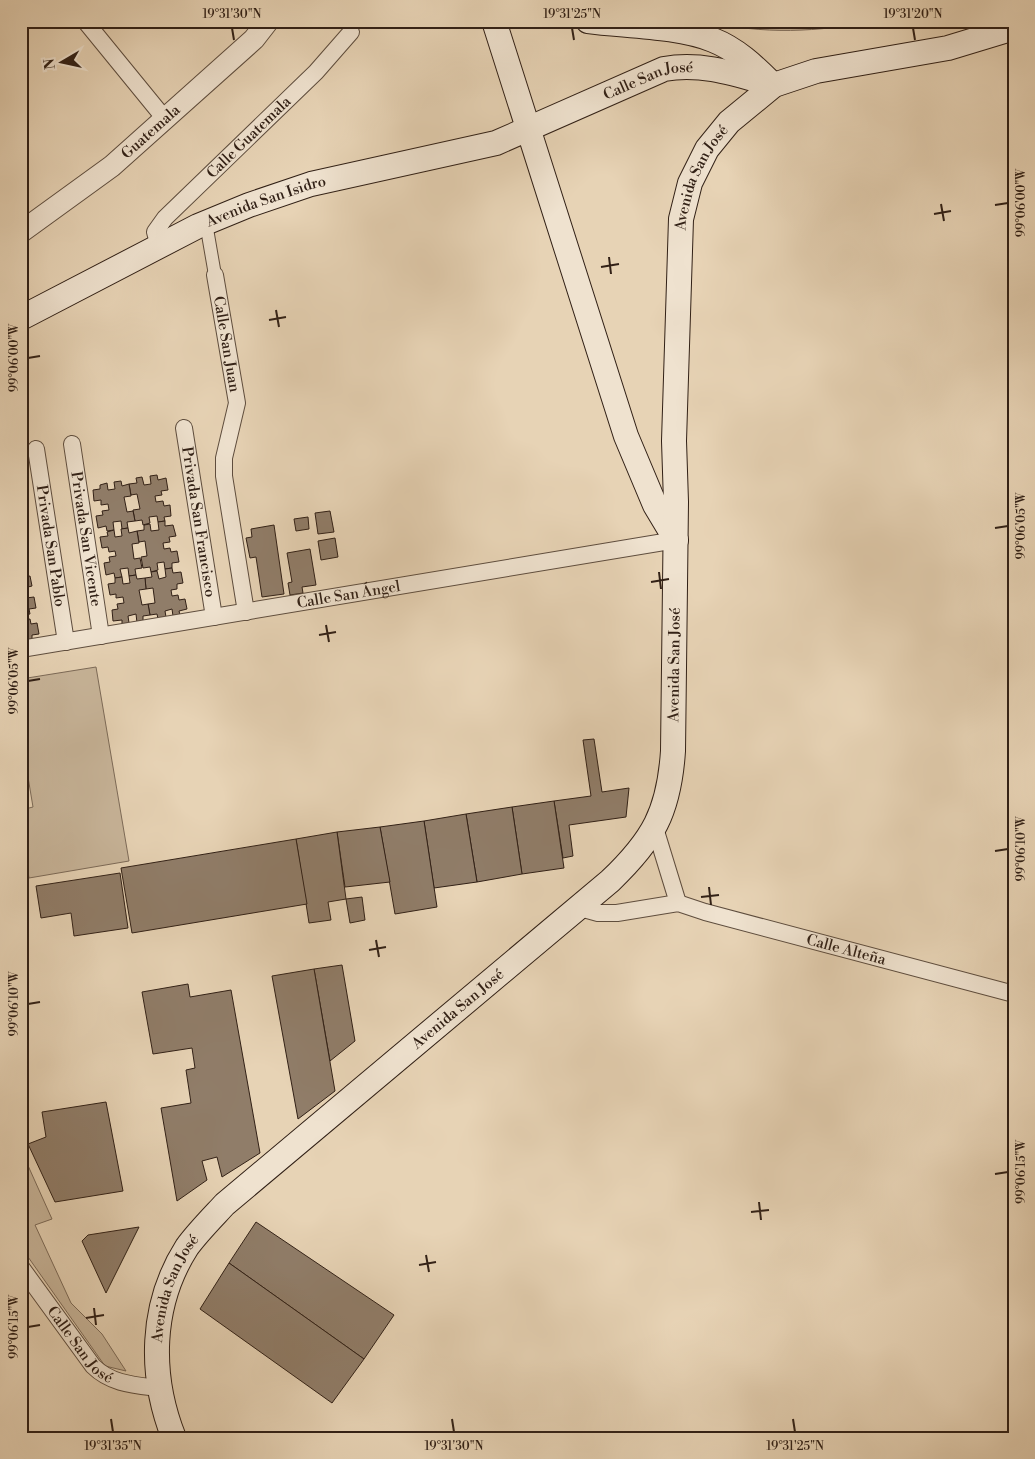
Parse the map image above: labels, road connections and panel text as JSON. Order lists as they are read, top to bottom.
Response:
{
  "streets": {
    "main road": ["Calle San José", "Avenida San José", "Avenida San Isidro"],
    "street": [
      "Guatemala",
      "Calle Guatemala",
      "Calle San Juan",
      "Privada San Francisco",
      "Privada San Vicente",
      "Privada San Pablo",
      "Calle San Ángel",
      "Calle Alteña"
    ]
  },
  "crossings": [
    ["Calle San José", "Avenida San José"],
    ["Calle San José", "Avenida San Isidro"],
    ["Calle Guatemala", "Avenida San Isidro"],
    ["Avenida San José", "Calle San Ángel"],
    ["Avenida San José", "Calle Alteña"],
    ["Avenida San Isidro", "Calle San Juan"],
    ["Calle San Juan", "Calle San Ángel"],
    ["Privada San Francisco", "Calle San Ángel"],
    ["Privada San Vicente", "Calle San Ángel"],
    ["Privada San Pablo", "Calle San Ángel"]
  ],
  "north": "left",
  "coordinates": [
    "19°31'30\"N",
    "19°31'25\"N",
    "19°31'20\"N",
    "99°06'00\"W",
    "99°06'05\"W",
    "99°06'10\"W",
    "99°06'15\"W",
    "19°31'35\"N"
  ]
}
